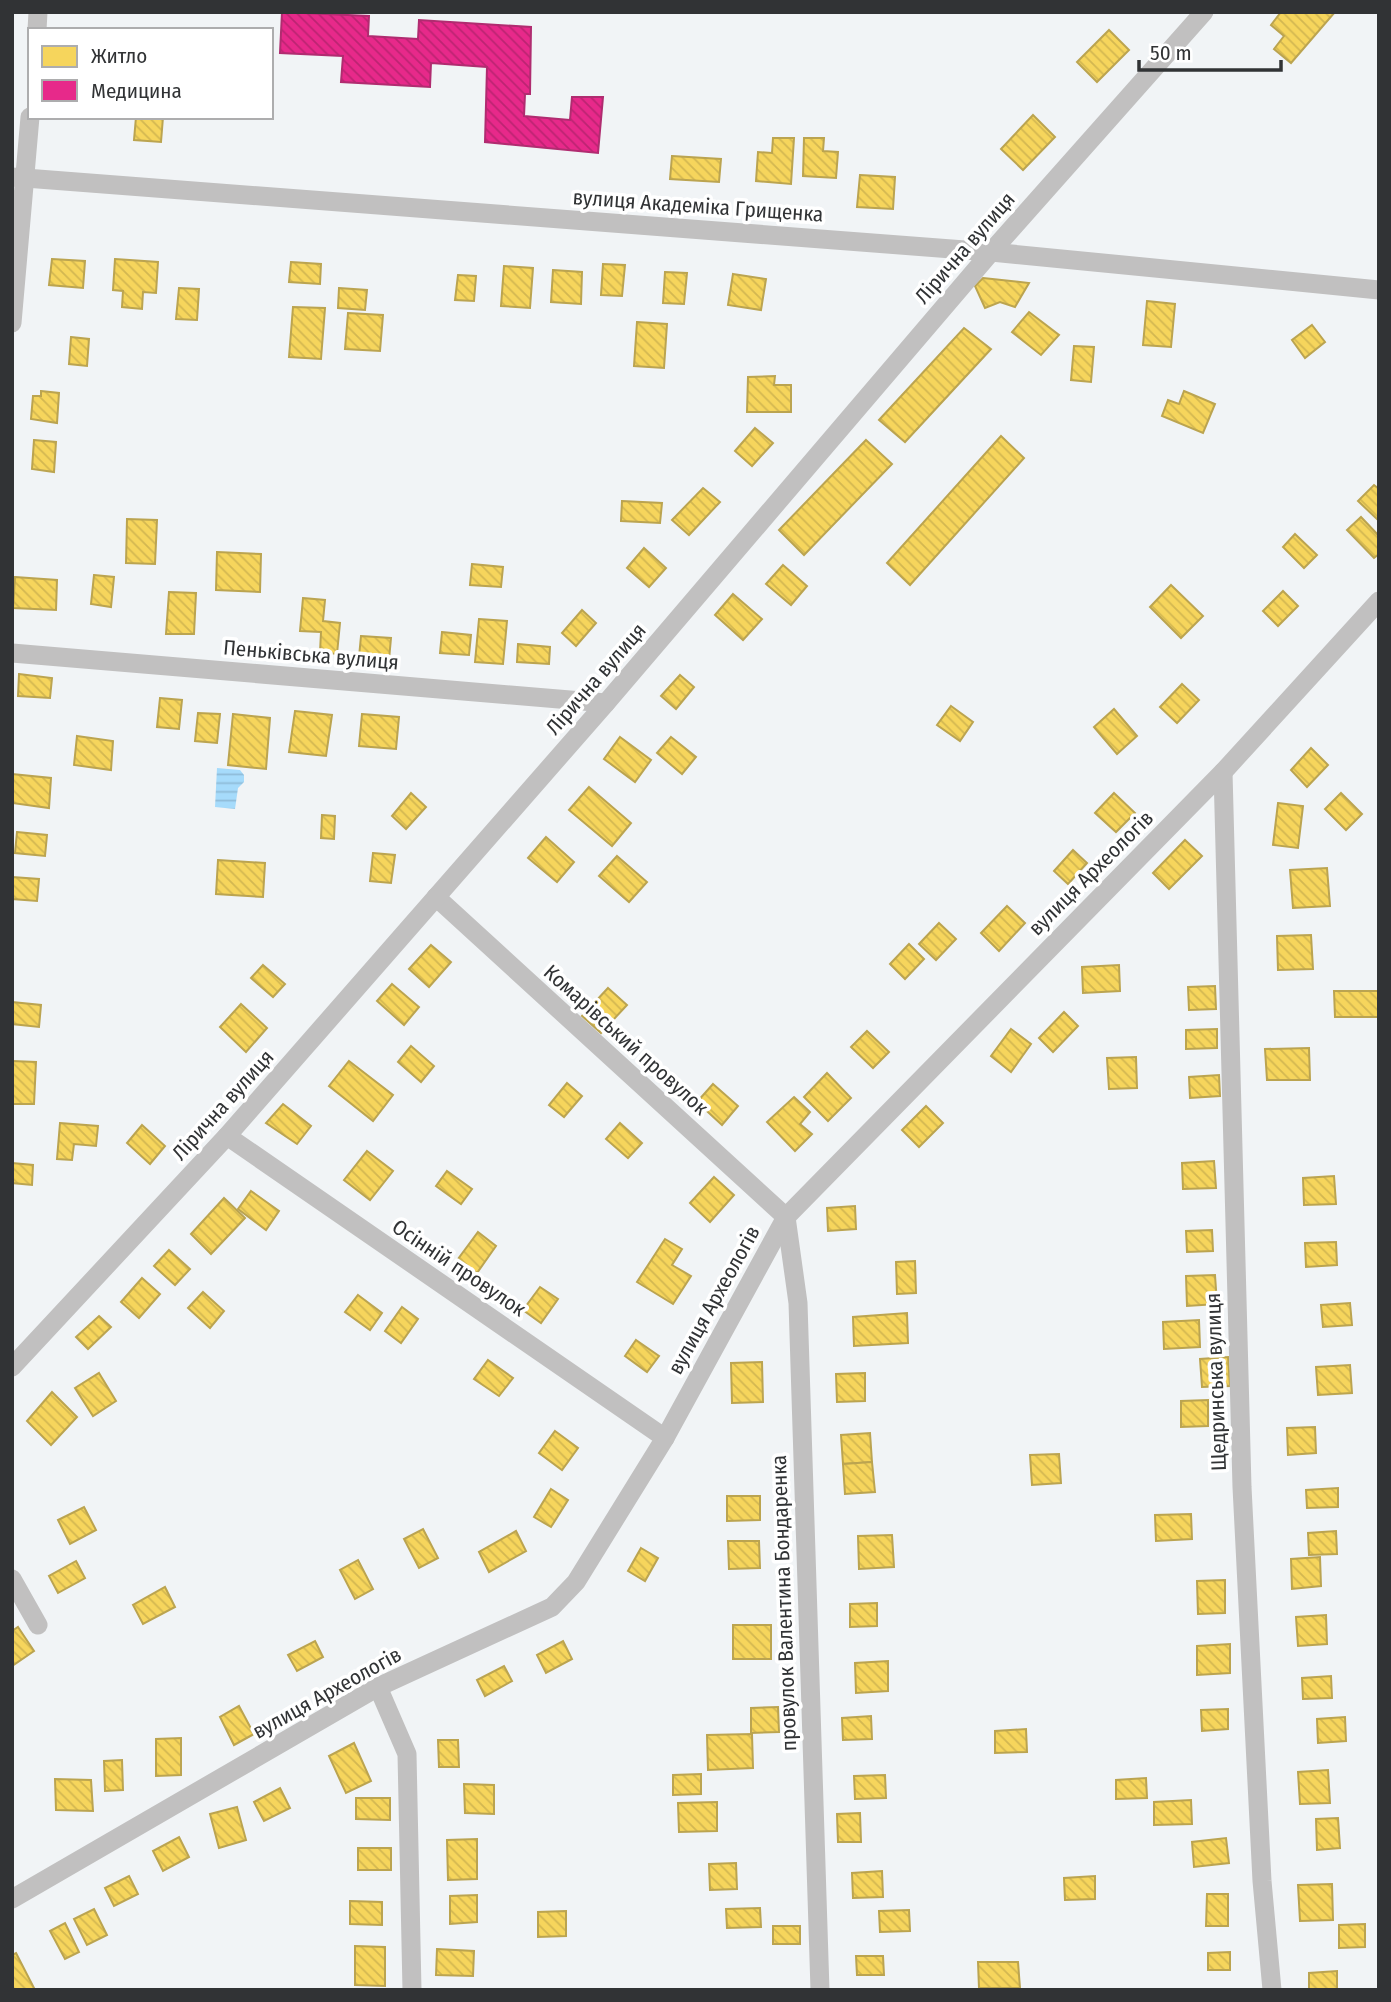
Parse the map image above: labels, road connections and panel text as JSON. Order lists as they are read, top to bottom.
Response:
{
  "streets": {
    "street": [
      "вулиця Академіка Грищенка",
      "Лірична вулиця",
      "Пеньківська вулиця",
      "вулиця Археологів",
      "Комарівський провулок",
      "Осінній провулок",
      "Щедринська вулиця",
      "провулок Валентина Бондаренка"
    ]
  },
  "crossings": [
    ["вулиця Академіка Грищенка", "Лірична вулиця"],
    ["Лірична вулиця", "Пеньківська вулиця"],
    ["Лірична вулиця", "Комарівський провулок"],
    ["Лірична вулиця", "Осінній провулок"],
    ["вулиця Археологів", "Комарівський провулок"],
    ["вулиця Археологів", "Осінній провулок"],
    ["вулиця Археологів", "Щедринська вулиця"],
    ["вулиця Археологів", "провулок Валентина Бондаренка"],
    ["Комарівський провулок", "провулок Валентина Бондаренка"]
  ],
  "legend": ["Житло", "Медицина"],
  "scale_bar": "50 m"
}
